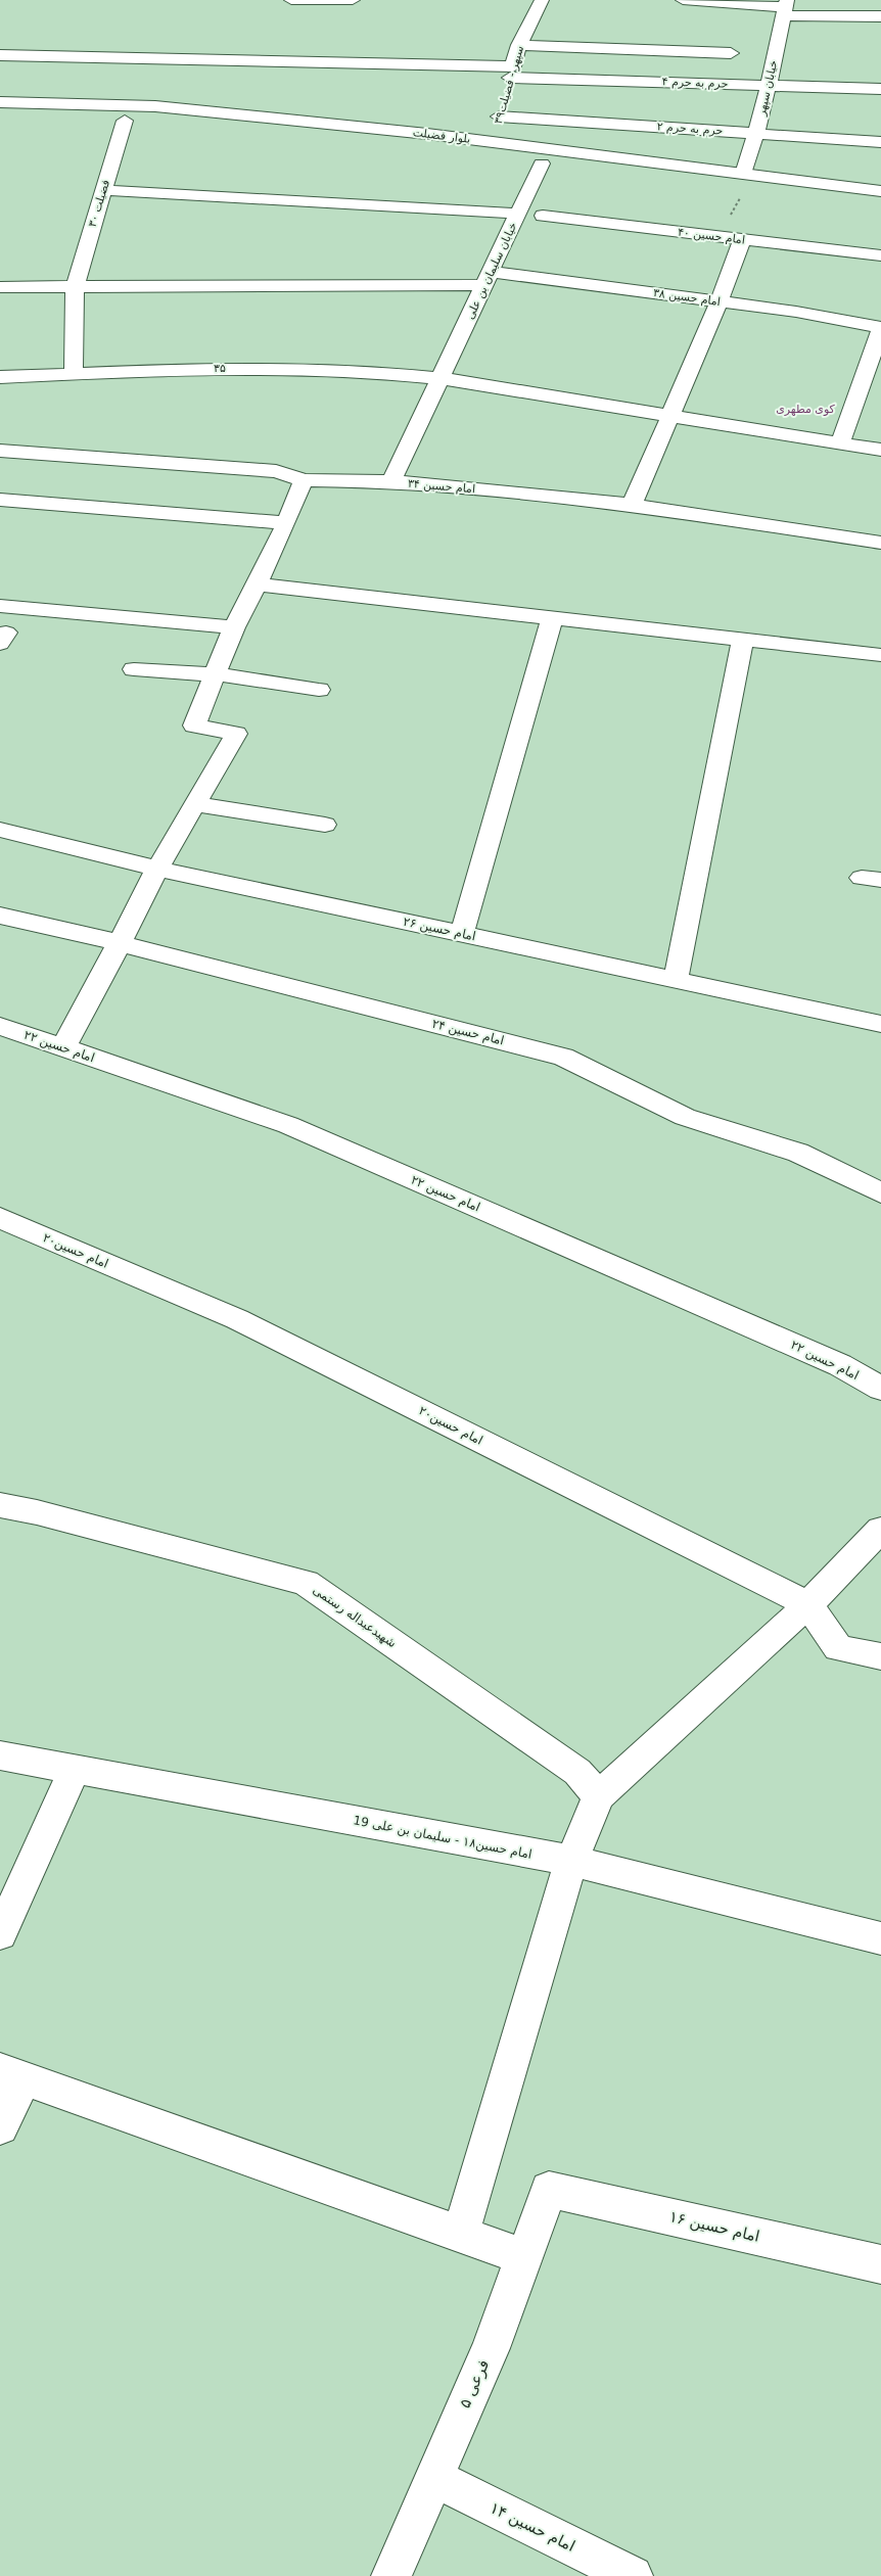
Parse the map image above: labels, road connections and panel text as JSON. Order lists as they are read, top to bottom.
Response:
{
  "streets": {
    "street": [
      "حرم به حرم ۴",
      "سپهر - فضیلت۳۹",
      "خیابان سپهر",
      "حرم به حرم ۲",
      "بلوار فضیلت",
      "فضیلت ۳۰",
      "امام حسین ۴۰",
      "خیابان سلیمان بن علی",
      "امام حسین ۳۸",
      "۳۵",
      "امام حسین ۳۴",
      "امام حسین ۲۶",
      "امام حسین ۲۴",
      "امام حسین ۲۲",
      "امام حسین۲۰",
      "شهیدعبداله رستمی",
      "امام حسین۱۸ - سلیمان بن علی 19",
      "امام حسین ۱۶",
      "فرعی ۵",
      "امام حسین ۱۴"
    ]
  },
  "crossings": [
    ["حرم به حرم ۴", "سپهر - فضیلت۳۹"],
    ["حرم به حرم ۴", "خیابان سپهر"],
    ["سپهر - فضیلت۳۹", "حرم به حرم ۲"],
    ["سپهر - فضیلت۳۹", "بلوار فضیلت"],
    ["خیابان سپهر", "حرم به حرم ۲"],
    ["خیابان سپهر", "بلوار فضیلت"],
    ["بلوار فضیلت", "خیابان سلیمان بن علی"],
    ["فضیلت ۳۰", "امام حسین ۳۸"],
    ["فضیلت ۳۰", "۳۵"],
    ["خیابان سلیمان بن علی", "امام حسین ۳۸"],
    ["خیابان سلیمان بن علی", "۳۵"],
    ["خیابان سلیمان بن علی", "امام حسین ۳۴"],
    ["امام حسین ۱۶", "فرعی ۵"],
    ["فرعی ۵", "امام حسین ۱۴"]
  ],
  "districts": ["کوی مطهری"]
}
